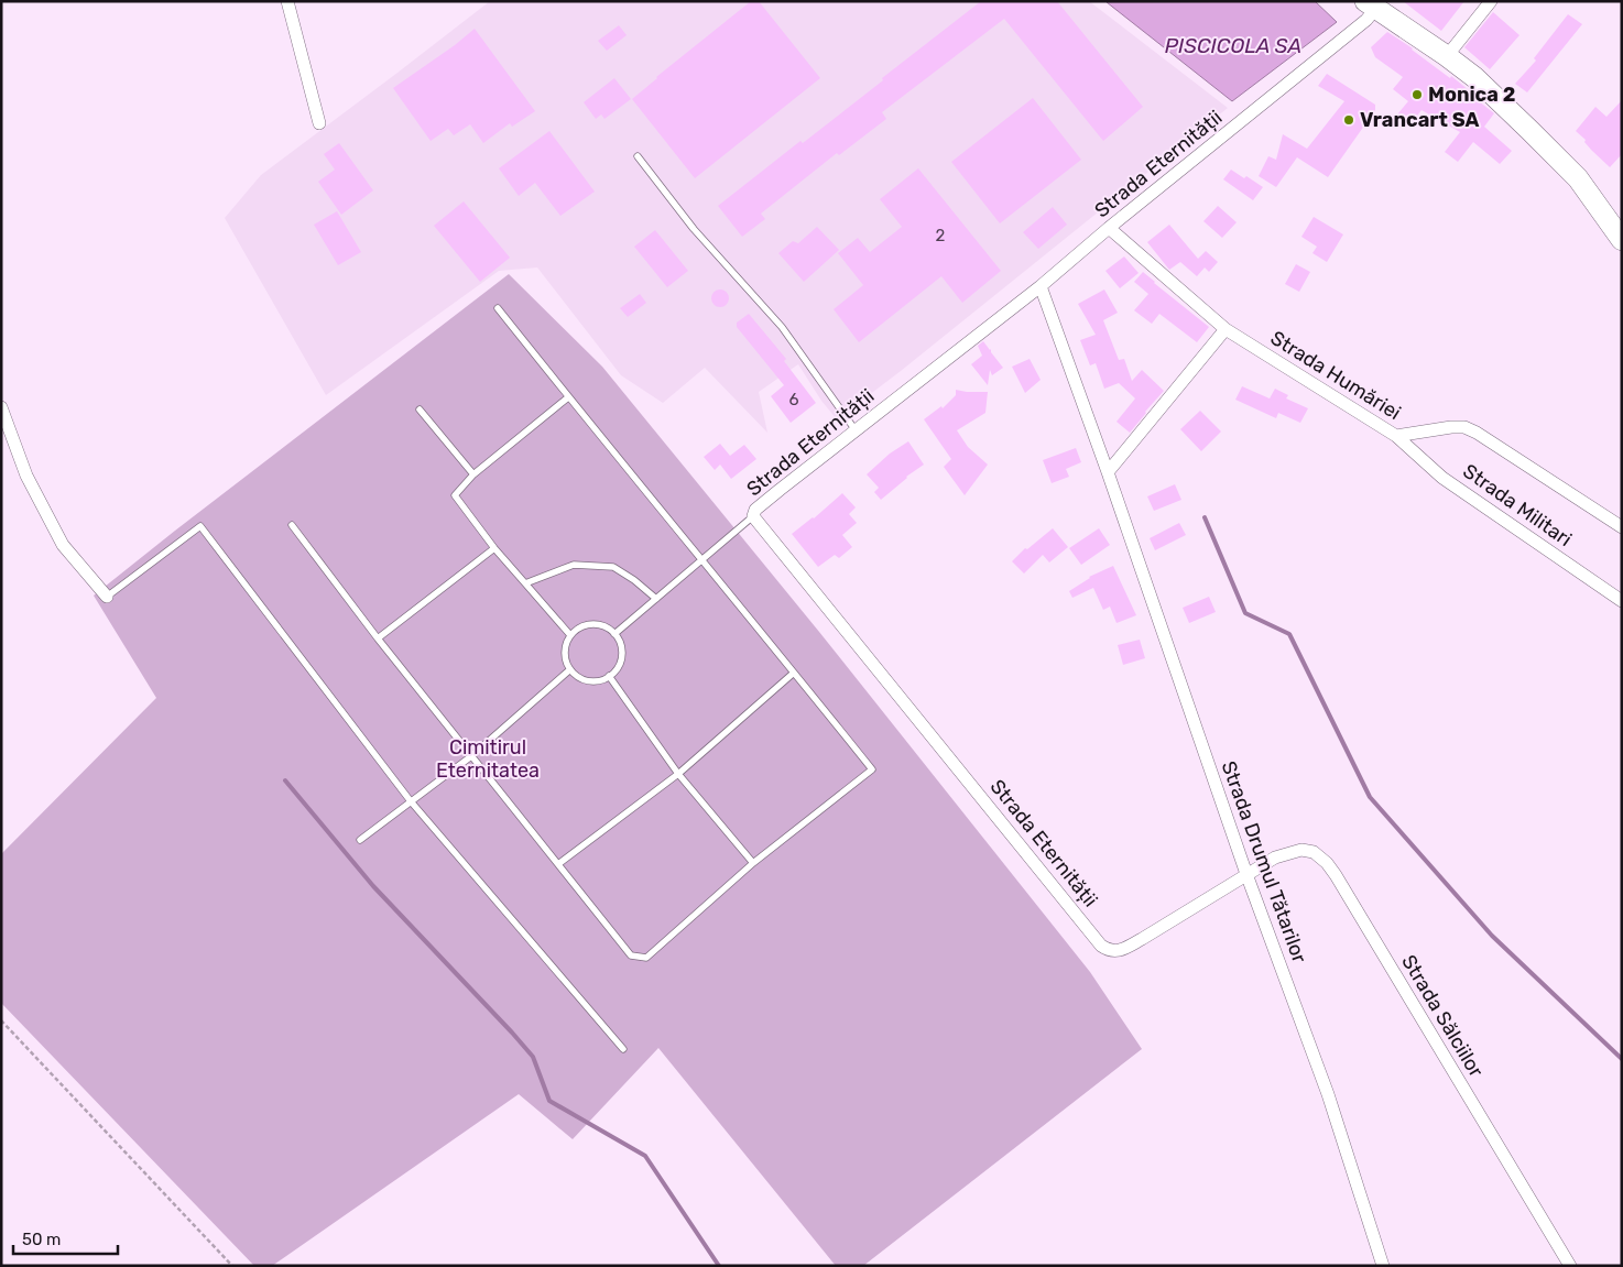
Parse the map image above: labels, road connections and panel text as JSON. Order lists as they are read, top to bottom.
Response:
{
  "streets": {
    "street": [
      "Strada Eternității",
      "Strada Humăriei",
      "Strada Militari",
      "Strada Drumul Tătarilor",
      "Strada Sălciilor"
    ]
  },
  "crossings": [
    ["Strada Eternității", "Strada Humăriei"],
    ["Strada Eternității", "Strada Drumul Tătarilor"],
    ["Strada Eternității", "Strada Sălciilor"],
    ["Strada Humăriei", "Strada Militari"],
    ["Strada Drumul Tătarilor", "Strada Sălciilor"]
  ],
  "water": ["PISCICOLA SA"],
  "parks": ["Cimitirul Eternitatea"],
  "places": ["Monica 2", "Vrancart SA"],
  "house_numbers": ["2", "6"],
  "scale_bar": "50 m"
}
